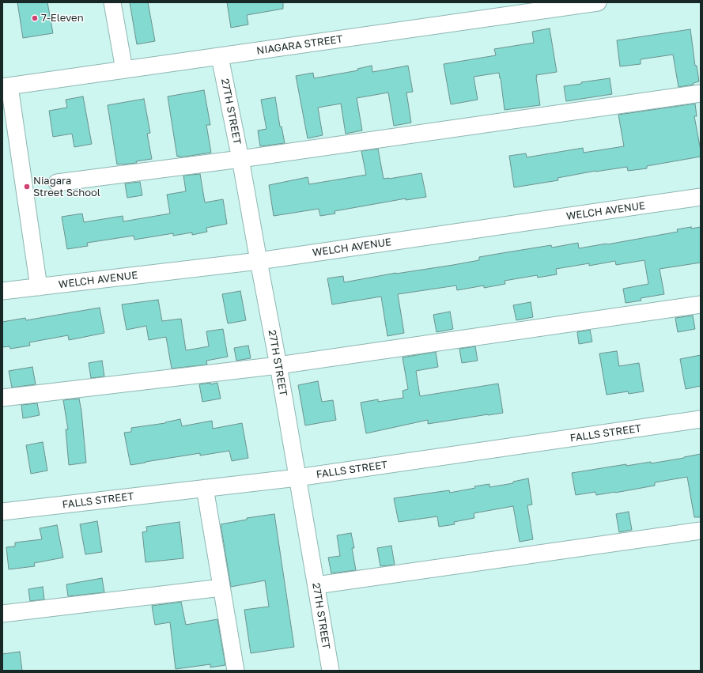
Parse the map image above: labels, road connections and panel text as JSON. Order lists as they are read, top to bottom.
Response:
{
  "streets": {
    "street": [
      "NIAGARA STREET",
      "27TH STREET",
      "WELCH AVENUE",
      "FALLS STREET"
    ]
  },
  "crossings": [
    ["NIAGARA STREET", "27TH STREET"],
    ["27TH STREET", "WELCH AVENUE"],
    ["27TH STREET", "FALLS STREET"]
  ],
  "places": ["7-Eleven", "Niagara Street School"]
}
